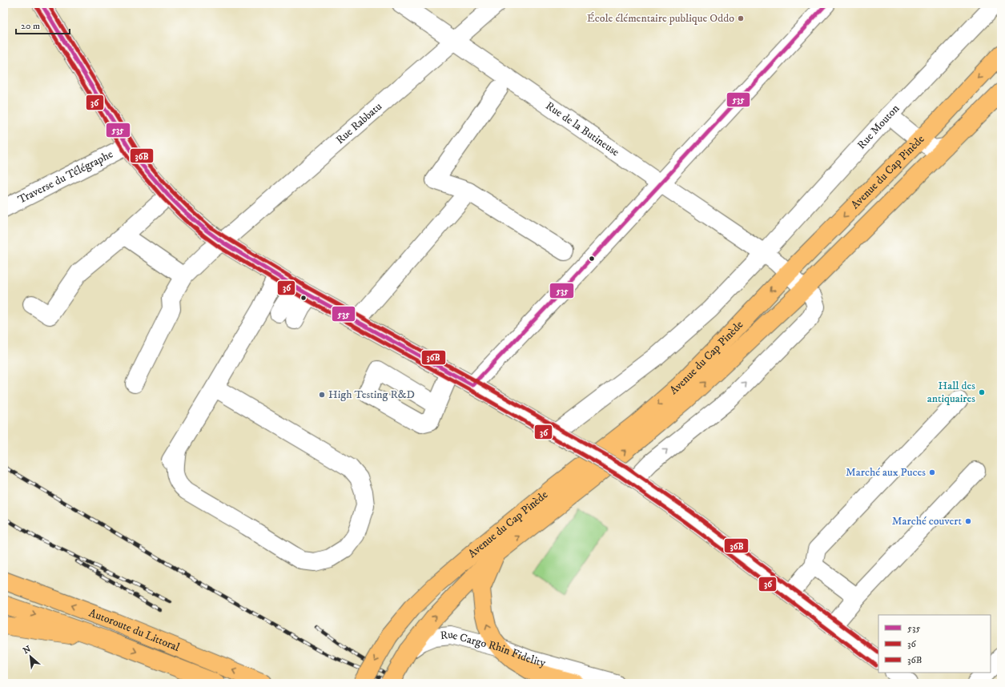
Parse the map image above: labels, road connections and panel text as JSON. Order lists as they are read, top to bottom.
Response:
{
  "streets": {
    "main road": ["Avenue du Cap Pinède", "Autoroute du Littoral", "Rue Cargo Rhin Fidelity"],
    "street": [
      "Rue Rabbatu",
      "Rue Mouton",
      "Rue de la Butineuse",
      "Traverse du Télégraphe"
    ]
  },
  "crossings": [
    ["Rue Rabbatu", "Rue de la Butineuse"],
    ["Rue Mouton", "Rue de la Butineuse"],
    ["Rue de la Butineuse", "Avenue du Cap Pinède"],
    ["Avenue du Cap Pinède", "Rue Cargo Rhin Fidelity"]
  ],
  "places": [
    "École élémentaire publique Oddo",
    "Hall des antiquaires",
    "High Testing R&D",
    "Marché aux Puces",
    "Marché couvert"
  ],
  "lines": ["transit line 535", "transit line 36B", "transit line 36"],
  "legend": ["535", "36", "36B"],
  "scale_bar": "20 m",
  "north": "top left"
}
